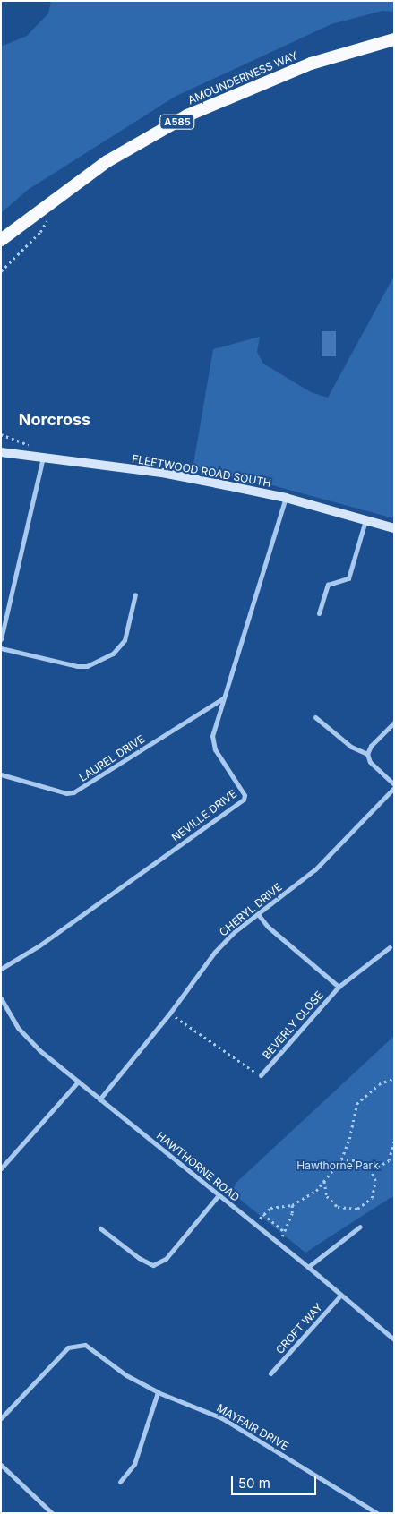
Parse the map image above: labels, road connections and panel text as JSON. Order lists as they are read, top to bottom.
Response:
{
  "streets": {
    "highway": ["AMOUNDERNESS WAY", "A585"],
    "main road": ["FLEETWOOD ROAD SOUTH"],
    "street": [
      "LAUREL DRIVE",
      "NEVILLE DRIVE",
      "CHERYL DRIVE",
      "BEVERLY CLOSE",
      "HAWTHORNE ROAD",
      "CROFT WAY",
      "MAYFAIR DRIVE"
    ]
  },
  "crossings": [
    ["FLEETWOOD ROAD SOUTH", "NEVILLE DRIVE"],
    ["LAUREL DRIVE", "NEVILLE DRIVE"],
    ["CHERYL DRIVE", "BEVERLY CLOSE"],
    ["CHERYL DRIVE", "HAWTHORNE ROAD"],
    ["HAWTHORNE ROAD", "CROFT WAY"]
  ],
  "districts": ["Norcross"],
  "parks": ["Hawthorne Park"],
  "scale_bar": "50 m"
}
